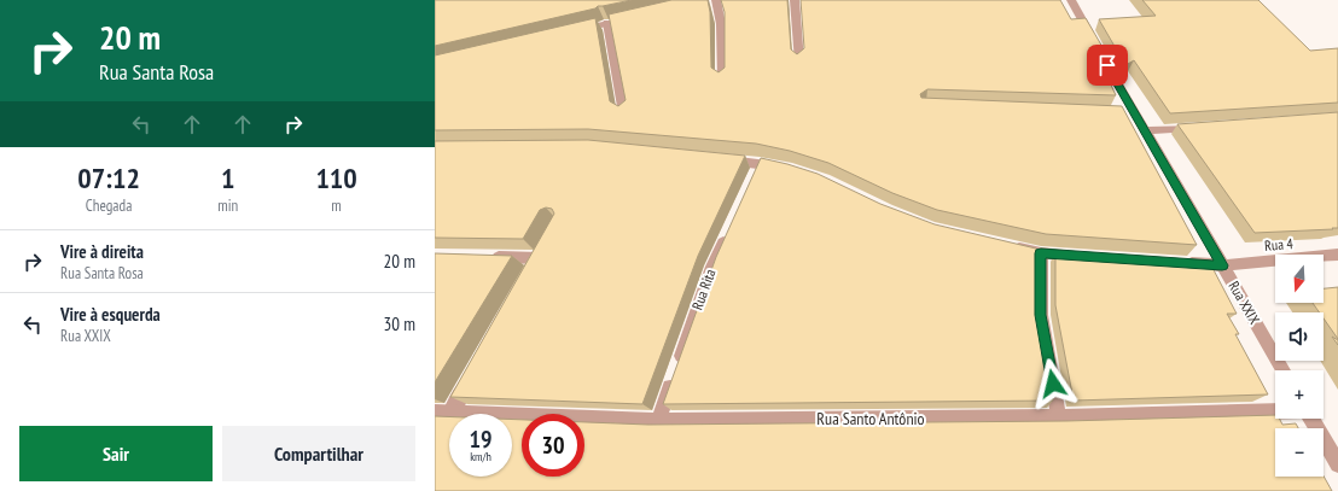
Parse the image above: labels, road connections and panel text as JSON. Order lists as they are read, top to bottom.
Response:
{
  "streets": {
    "street": [
      "Rua 4",
      "Rua Rita",
      "Rua XXIX",
      "Rua Santo Antônio"
    ]
  },
  "crossings": [
    ["Rua 4", "Rua XXIX"],
    ["Rua Rita", "Rua Santo Antônio"]
  ],
  "north": "bottom",
  "page": {
    "turn": ["20 m", "Rua Santa Rosa"],
    "eta": [
      "07:12",
      "Chegada",
      "1",
      "min",
      "110",
      "m"
    ],
    "list": [
      {
        "name": "Vire à direita",
        "note": "Rua Santa Rosa",
        "value": "20 m"
      },
      {
        "name": "Vire à esquerda",
        "note": "Rua XXIX",
        "value": "30 m"
      }
    ],
    "map_buttons": ["+", "−"],
    "speed": "19 km/h",
    "limit": "30",
    "buttons": ["Sair", "Compartilhar"]
  }
}
